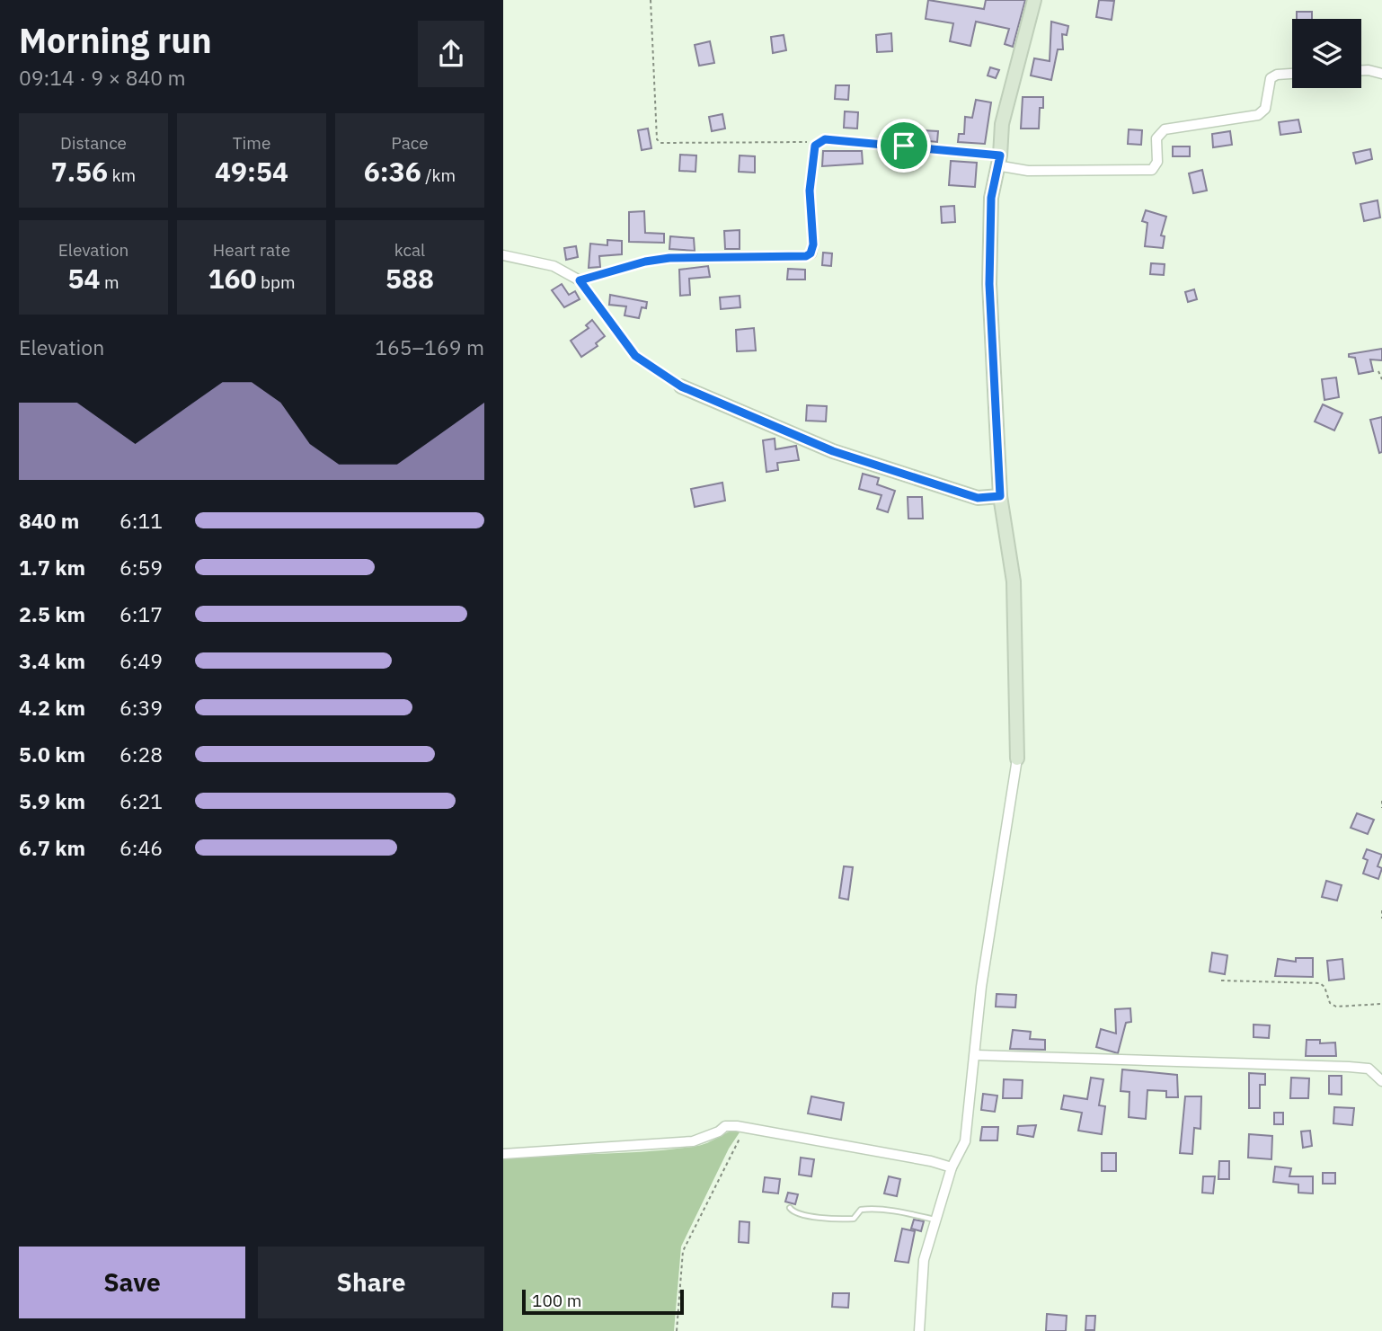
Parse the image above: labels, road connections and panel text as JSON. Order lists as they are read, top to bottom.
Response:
{
  "scale_bar": "100 m",
  "page": {
    "heading": ["Morning run", "09:14 · 9 × 840 m"],
    "stats": [
      ["Distance", "7.56 km"],
      ["Time", "49:54"],
      ["Pace", "6:36 /km"],
      ["Elevation", "54 m"],
      ["Heart rate", "160 bpm"],
      ["kcal", "588"]
    ],
    "chart": ["Elevation", "165–169 m"],
    "list": [
      {
        "name": "840 m",
        "note": "6:11"
      },
      {
        "name": "1.7 km",
        "note": "6:59"
      },
      {
        "name": "2.5 km",
        "note": "6:17"
      },
      {
        "name": "3.4 km",
        "note": "6:49"
      },
      {
        "name": "4.2 km",
        "note": "6:39"
      },
      {
        "name": "5.0 km",
        "note": "6:28"
      },
      {
        "name": "5.9 km",
        "note": "6:21"
      },
      {
        "name": "6.7 km",
        "note": "6:46"
      }
    ],
    "buttons": ["Save", "Share"],
    "scale": "100 m"
  }
}
